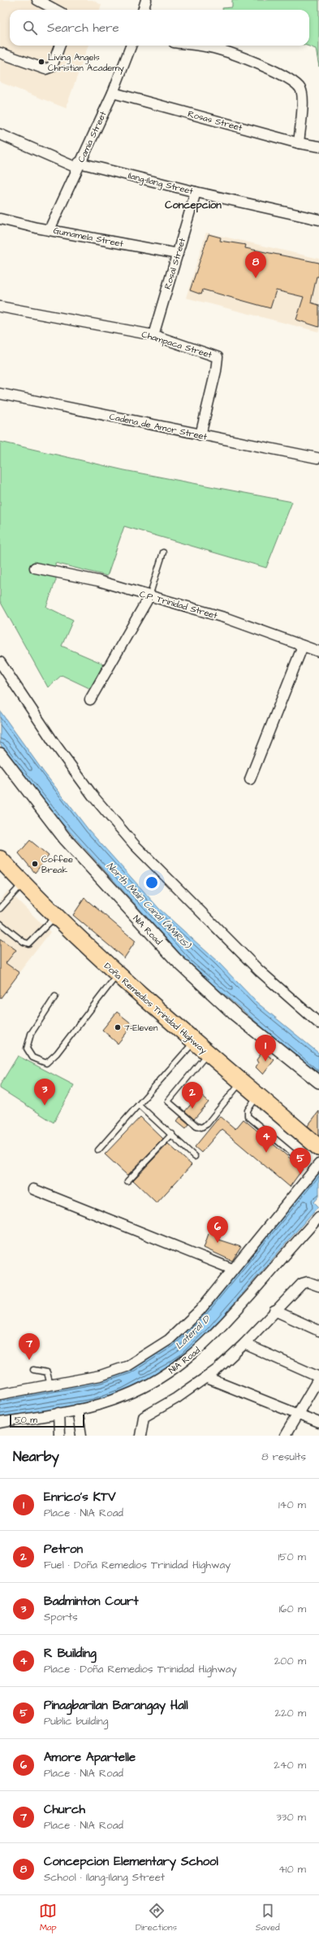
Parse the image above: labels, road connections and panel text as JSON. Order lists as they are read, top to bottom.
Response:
{
  "streets": {
    "highway": ["Doña Remedios Trinidad Highway"],
    "street": [
      "Rosas Street",
      "Camia Street",
      "Ilang-Ilang Street",
      "Gumamela Street",
      "Rosal Street",
      "Champaca Street",
      "Cadena de Amor Street",
      "C.P. Trinidad Street",
      "NIA Road"
    ]
  },
  "crossings": [
    ["Rosas Street", "Camia Street"],
    ["Camia Street", "Ilang-Ilang Street"],
    ["Camia Street", "Gumamela Street"],
    ["Ilang-Ilang Street", "Rosal Street"],
    ["Gumamela Street", "Rosal Street"],
    ["Rosal Street", "Champaca Street"],
    ["Champaca Street", "Cadena de Amor Street"]
  ],
  "districts": ["Concepcion"],
  "water": ["North Main Canal (AMRIS)", "Lateral D"],
  "places": ["Living Angels Christian Academy", "Coffee Break", "7-Eleven"],
  "scale_bar": "50 m",
  "page": {
    "search": "Search here",
    "pins": [
      "8",
      "1",
      "3",
      "2",
      "4",
      "5",
      "6",
      "7"
    ],
    "scale": "50 m",
    "heading": ["Nearby", "8 results"],
    "list": [
      {
        "mark": "1",
        "name": "Enrico's KTV",
        "note": "Place · NIA Road",
        "value": "140 m"
      },
      {
        "mark": "2",
        "name": "Petron",
        "note": "Fuel · Doña Remedios Trinidad Highway",
        "value": "150 m"
      },
      {
        "mark": "3",
        "name": "Badminton Court",
        "note": "Sports",
        "value": "160 m"
      },
      {
        "mark": "4",
        "name": "R Building",
        "note": "Place · Doña Remedios Trinidad Highway",
        "value": "200 m"
      },
      {
        "mark": "5",
        "name": "Pinagbarilan Barangay Hall",
        "note": "Public building",
        "value": "220 m"
      },
      {
        "mark": "6",
        "name": "Amore Apartelle",
        "note": "Place · NIA Road",
        "value": "240 m"
      },
      {
        "mark": "7",
        "name": "Church",
        "note": "Place · NIA Road",
        "value": "330 m"
      },
      {
        "mark": "8",
        "name": "Concepcion Elementary School",
        "note": "School · Ilang-Ilang Street",
        "value": "410 m"
      }
    ],
    "nav": ["Map", "Directions", "Saved"]
  }
}
